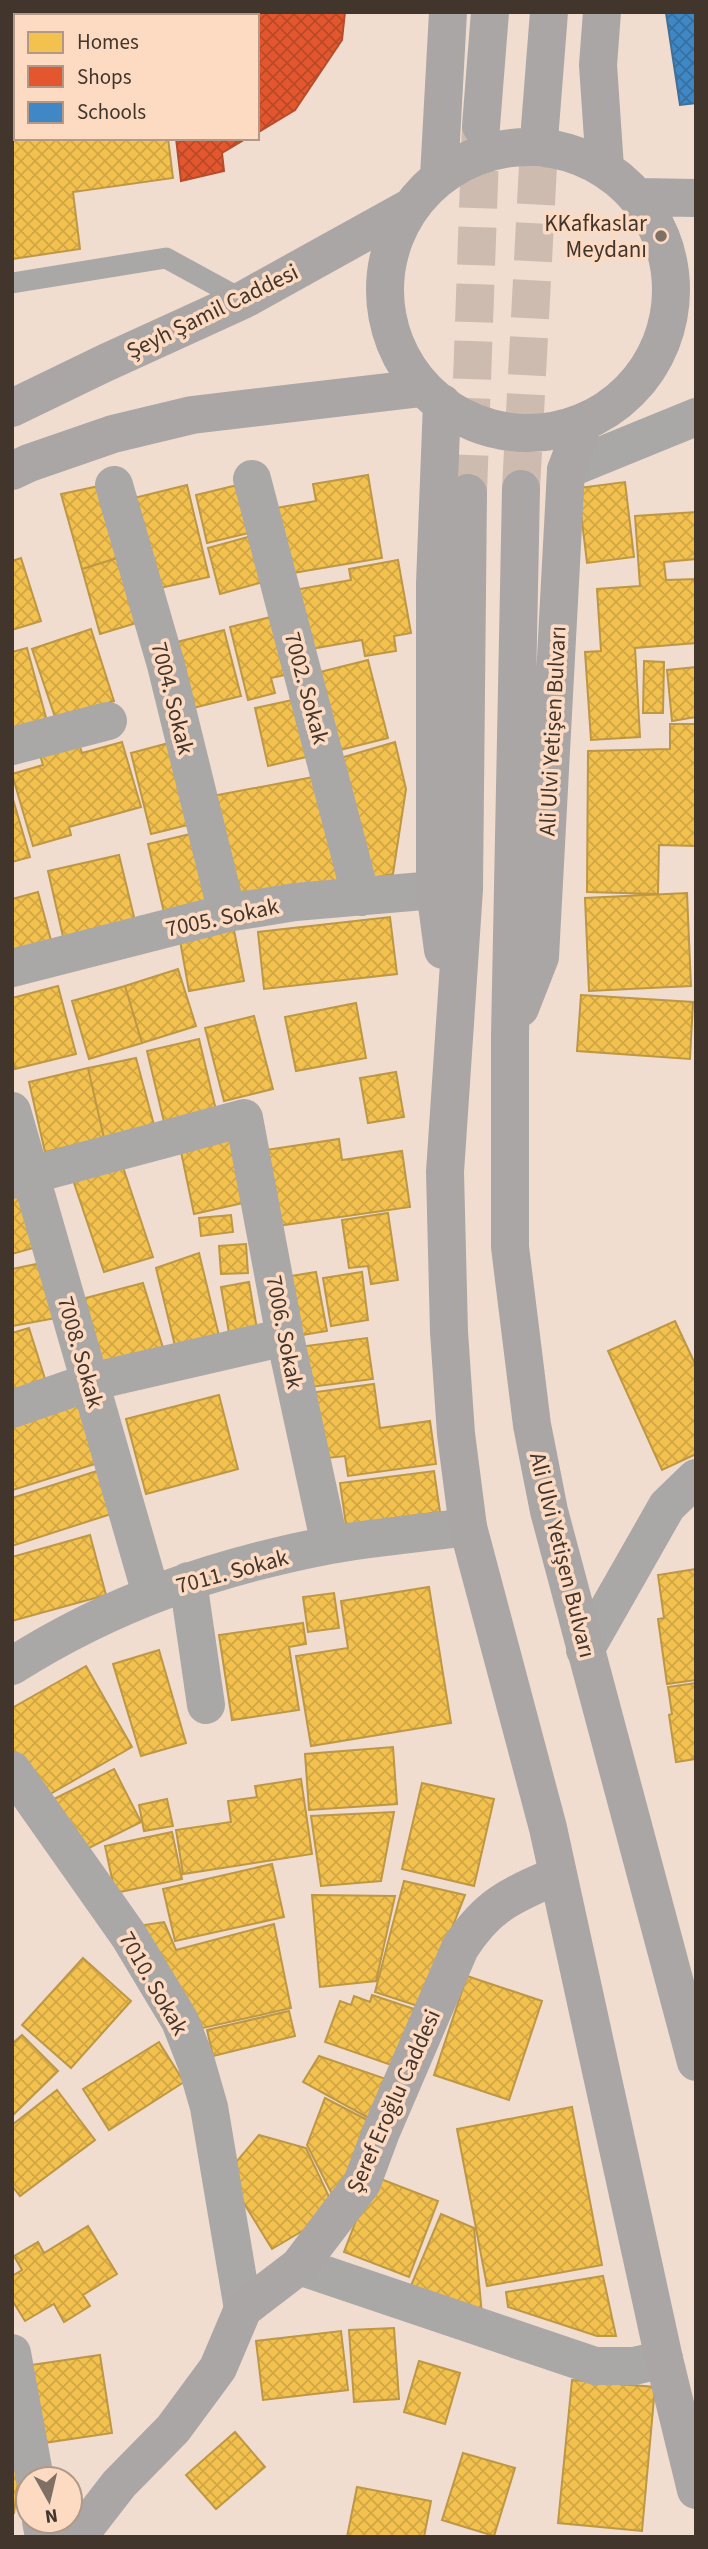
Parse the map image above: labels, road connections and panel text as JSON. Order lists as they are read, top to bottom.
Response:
{
  "streets": {
    "main road": ["Şeyh Şamil Caddesi", "Ali Ulvi Yetişen Bulvarı", "Şeref Eroğlu Caddesi"],
    "street": [
      "7002. Sokak",
      "7004. Sokak",
      "7005. Sokak",
      "7006. Sokak",
      "7008. Sokak",
      "7011. Sokak",
      "7010. Sokak"
    ]
  },
  "crossings": [
    ["7002. Sokak", "7005. Sokak"],
    ["7004. Sokak", "7005. Sokak"],
    ["7006. Sokak", "7008. Sokak"],
    ["7006. Sokak", "7011. Sokak"],
    ["7008. Sokak", "7011. Sokak"],
    ["7010. Sokak", "Şeref Eroğlu Caddesi"]
  ],
  "places": ["KKafkaslar Meydanı"],
  "legend": ["Homes", "Shops", "Schools"],
  "north": "bottom"
}
